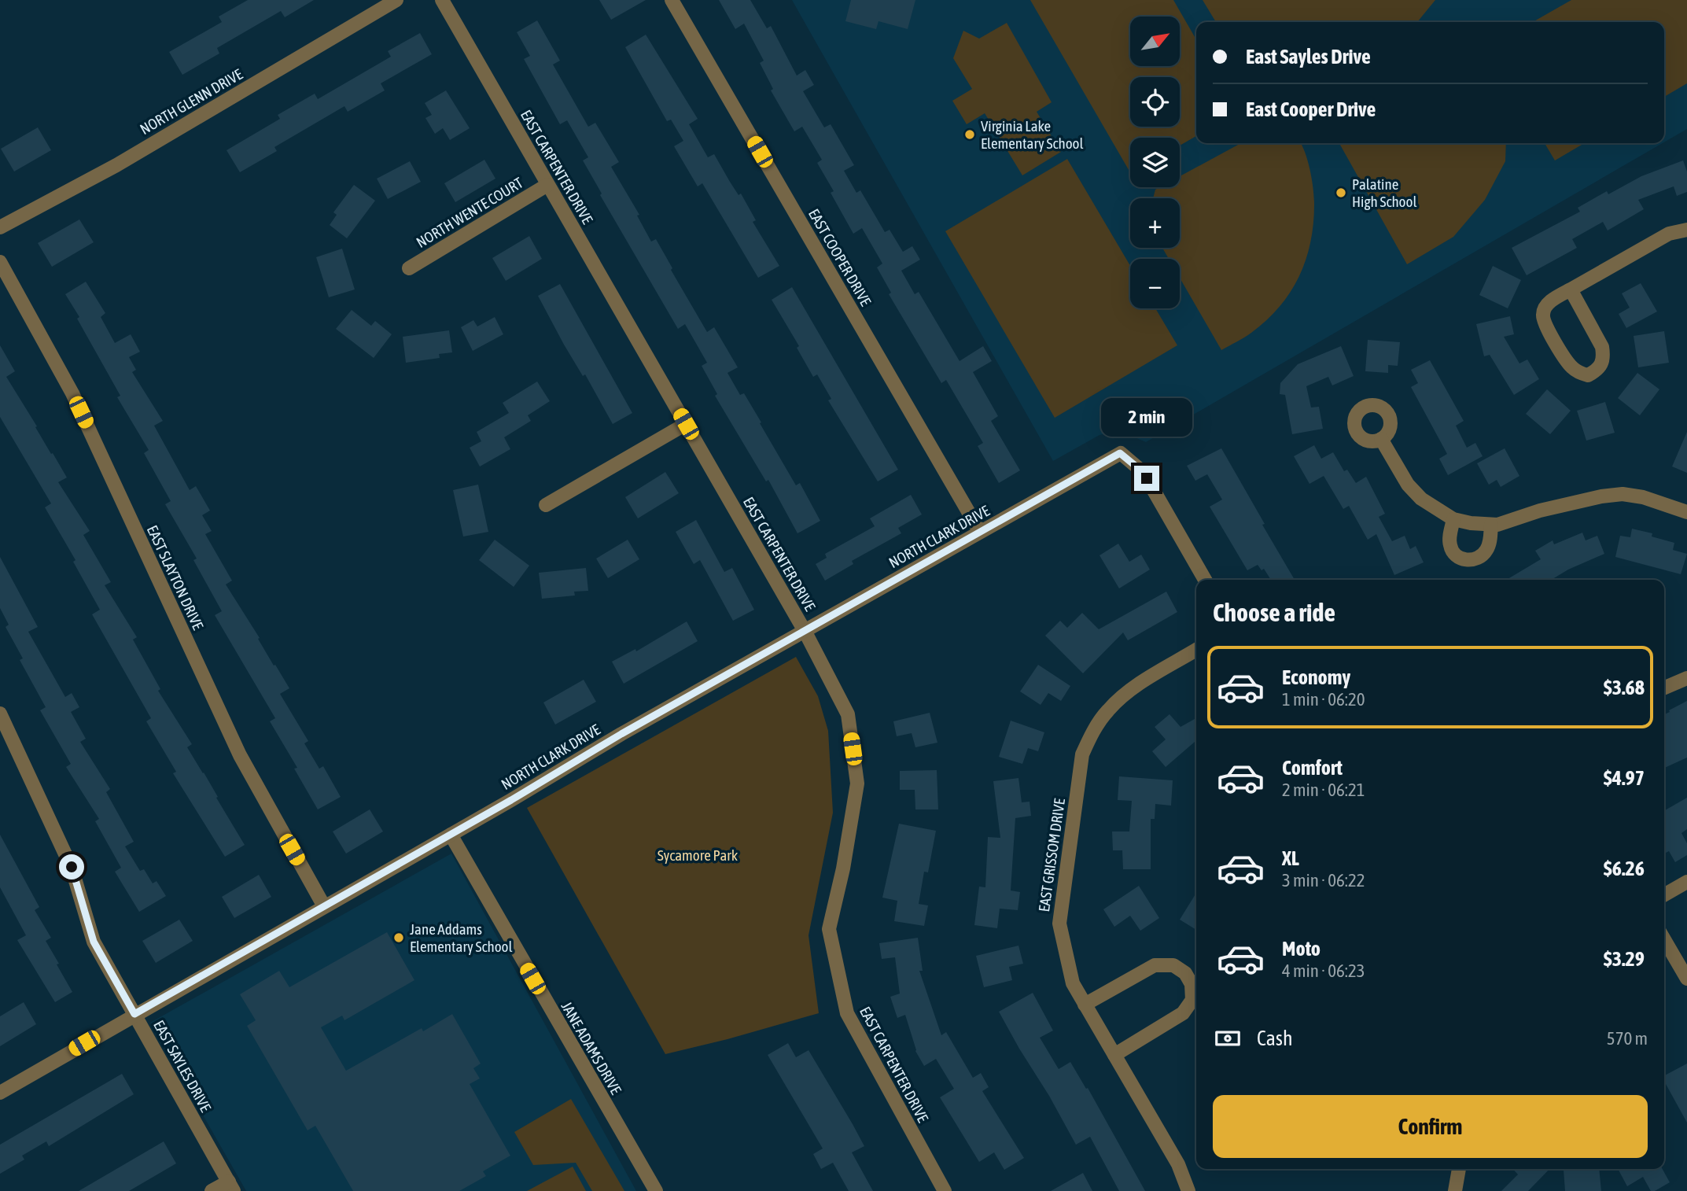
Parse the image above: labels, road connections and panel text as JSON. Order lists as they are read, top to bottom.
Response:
{
  "streets": {
    "street": [
      "NORTH GLENN DRIVE",
      "EAST CARPENTER DRIVE",
      "NORTH WENTE COURT",
      "EAST COOPER DRIVE",
      "NORTH CLARK DRIVE",
      "EAST SLAYTON DRIVE",
      "EAST GRISSOM DRIVE",
      "JANE ADAMS DRIVE",
      "EAST SAYLES DRIVE"
    ]
  },
  "crossings": [
    ["EAST CARPENTER DRIVE", "NORTH WENTE COURT"],
    ["EAST CARPENTER DRIVE", "NORTH CLARK DRIVE"],
    ["EAST COOPER DRIVE", "NORTH CLARK DRIVE"],
    ["NORTH CLARK DRIVE", "EAST SLAYTON DRIVE"],
    ["NORTH CLARK DRIVE", "JANE ADAMS DRIVE"],
    ["NORTH CLARK DRIVE", "EAST SAYLES DRIVE"]
  ],
  "parks": ["Sycamore Park"],
  "places": ["Virginia Lake Elementary School", "Palatine High School", "Jane Addams Elementary School"],
  "north": "top right",
  "page": {
    "map_buttons": ["+", "−"],
    "banner": ["East Sayles Drive", "East Cooper Drive"],
    "bubble": "2 min",
    "heading": "Choose a ride",
    "list": [
      {
        "name": "Economy",
        "note": "1 min · 06:20",
        "value": "$3.68"
      },
      {
        "name": "Comfort",
        "note": "2 min · 06:21",
        "value": "$4.97"
      },
      {
        "name": "XL",
        "note": "3 min · 06:22",
        "value": "$6.26"
      },
      {
        "name": "Moto",
        "note": "4 min · 06:23",
        "value": "$3.29"
      }
    ],
    "pay": ["Cash", "570 m"],
    "buttons": "Confirm"
  }
}
